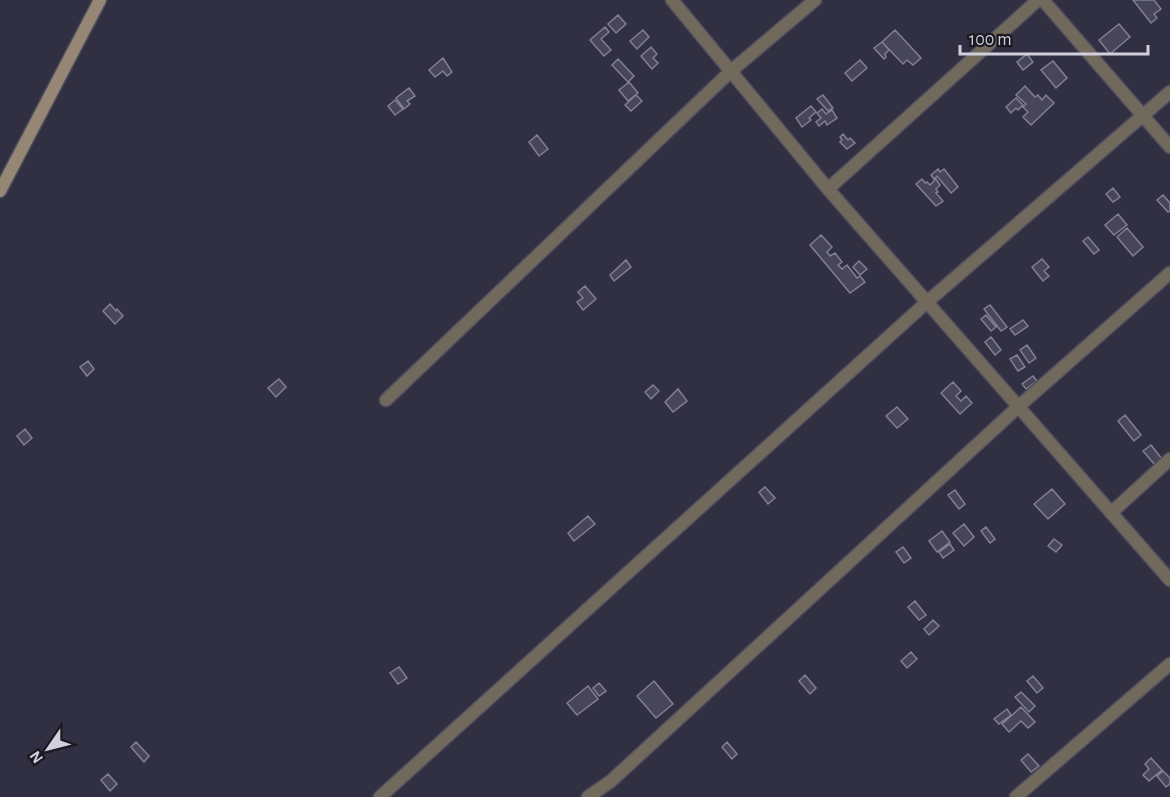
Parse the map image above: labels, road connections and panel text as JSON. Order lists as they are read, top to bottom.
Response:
{
  "scale_bar": "100 m",
  "north": "bottom left"
}
